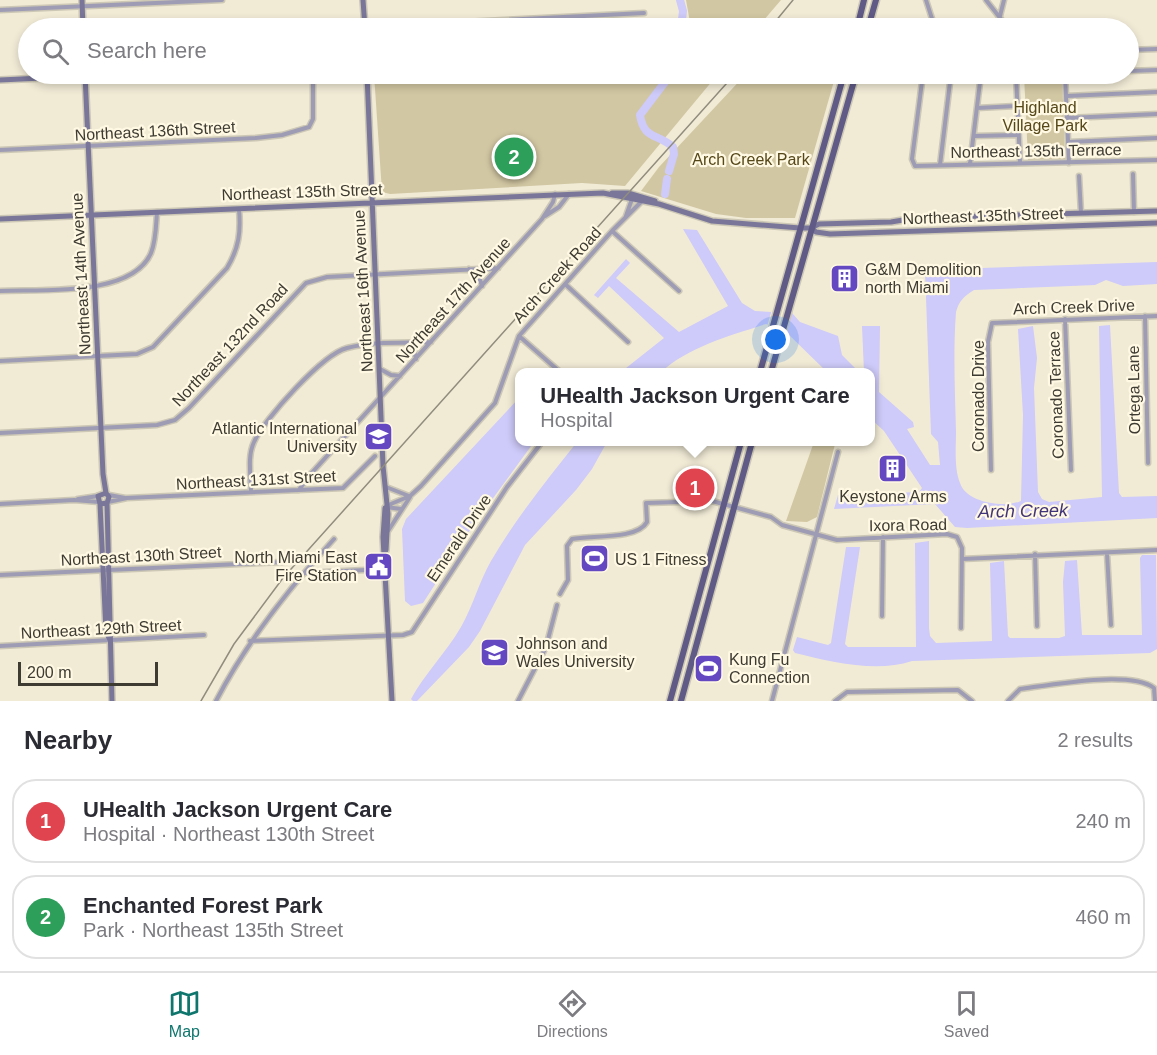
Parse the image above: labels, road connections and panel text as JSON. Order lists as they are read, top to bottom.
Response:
{
  "streets": {
    "street": [
      "Northeast 136th Street",
      "Northeast 135th Terrace",
      "Northeast 135th Street",
      "Northeast 14th Avenue",
      "Arch Creek Road",
      "Northeast 16th Avenue",
      "Northeast 17th Avenue",
      "Arch Creek Drive",
      "Northeast 132nd Road",
      "Ortega Lane",
      "Coronado Terrace",
      "Coronado Drive",
      "Northeast 131st Street",
      "Ixora Road",
      "Emerald Drive",
      "Northeast 130th Street",
      "Northeast 129th Street"
    ]
  },
  "crossings": [
    ["Northeast 136th Street", "Northeast 14th Avenue"],
    ["Northeast 135th Street", "Northeast 14th Avenue"],
    ["Northeast 135th Street", "Arch Creek Road"],
    ["Northeast 135th Street", "Northeast 16th Avenue"],
    ["Northeast 135th Street", "Northeast 17th Avenue"],
    ["Northeast 14th Avenue", "Northeast 132nd Road"],
    ["Northeast 14th Avenue", "Northeast 131st Street"],
    ["Northeast 14th Avenue", "Northeast 130th Street"],
    ["Northeast 14th Avenue", "Northeast 129th Street"],
    ["Arch Creek Road", "Northeast 16th Avenue"],
    ["Northeast 16th Avenue", "Northeast 17th Avenue"],
    ["Northeast 16th Avenue", "Northeast 132nd Road"],
    ["Northeast 16th Avenue", "Emerald Drive"],
    ["Northeast 17th Avenue", "Northeast 132nd Road"],
    ["Northeast 17th Avenue", "Northeast 131st Street"],
    ["Arch Creek Drive", "Ortega Lane"],
    ["Arch Creek Drive", "Coronado Terrace"],
    ["Arch Creek Drive", "Coronado Drive"]
  ],
  "water": ["Arch Creek"],
  "parks": ["Highland Village Park", "Arch Creek Park"],
  "places": {
    "building": ["G&M Demolition north Miami", "Keystone Arms"],
    "school or university": ["Atlantic International University", "Johnson and Wales University"],
    "sports": ["US 1 Fitness", "Kung Fu Connection"],
    "public building": ["North Miami East Fire Station"]
  },
  "scale_bar": "200 m",
  "page": {
    "search": "Search here",
    "pins": ["2", "1"],
    "popup": ["UHealth Jackson Urgent Care", "Hospital"],
    "scale": "200 m",
    "heading": ["Nearby", "2 results"],
    "list": [
      {
        "mark": "1",
        "name": "UHealth Jackson Urgent Care",
        "note": "Hospital · Northeast 130th Street",
        "value": "240 m"
      },
      {
        "mark": "2",
        "name": "Enchanted Forest Park",
        "note": "Park · Northeast 135th Street",
        "value": "460 m"
      }
    ],
    "nav": ["Map", "Directions", "Saved"]
  }
}
